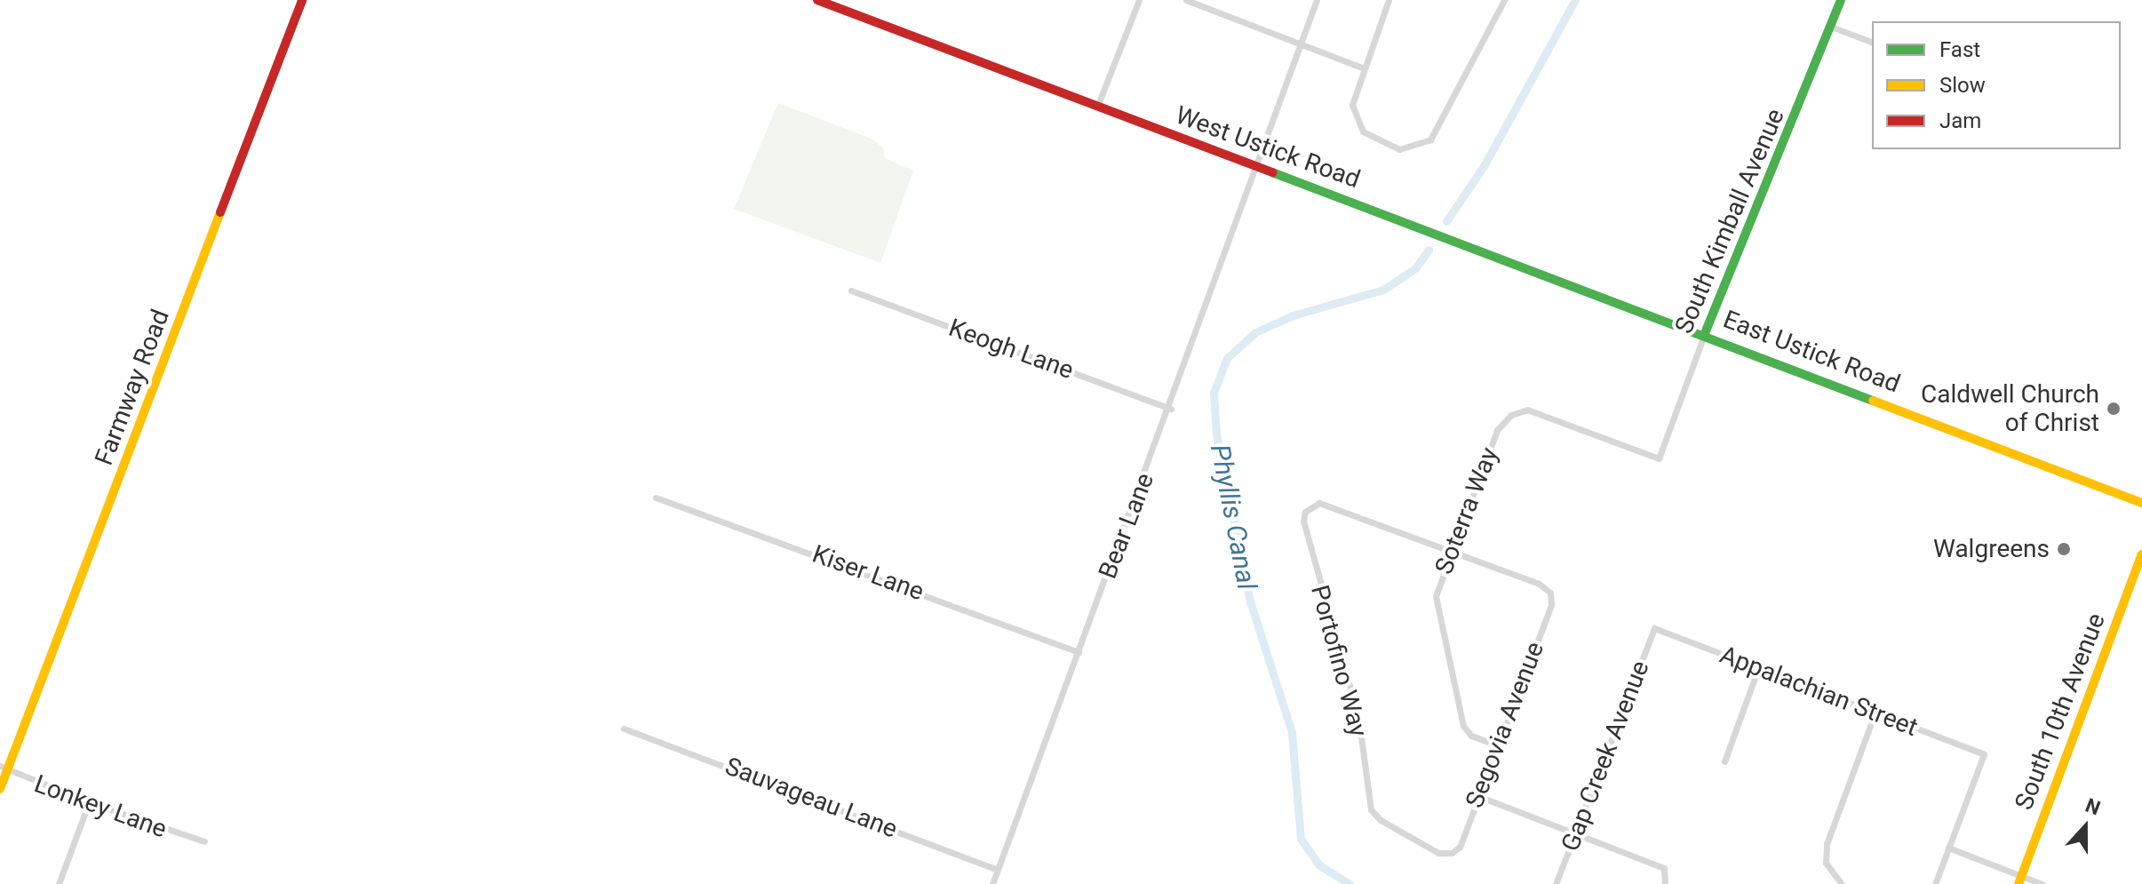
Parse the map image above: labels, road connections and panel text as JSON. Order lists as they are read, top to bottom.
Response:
{
  "streets": {
    "main road": [
      "West Ustick Road",
      "South Kimball Avenue",
      "East Ustick Road",
      "Farmway Road",
      "South 10th Avenue"
    ],
    "street": [
      "Keogh Lane",
      "Soterra Way",
      "Bear Lane",
      "Kiser Lane",
      "Portofino Way",
      "Appalachian Street",
      "Segovia Avenue",
      "Gap Creek Avenue",
      "Sauvageau Lane",
      "Lonkey Lane"
    ]
  },
  "crossings": [
    ["West Ustick Road", "South Kimball Avenue"],
    ["West Ustick Road", "East Ustick Road"],
    ["West Ustick Road", "Bear Lane"],
    ["South Kimball Avenue", "East Ustick Road"],
    ["South Kimball Avenue", "Soterra Way"],
    ["Keogh Lane", "Bear Lane"],
    ["Farmway Road", "Lonkey Lane"],
    ["Soterra Way", "Portofino Way"],
    ["Soterra Way", "Segovia Avenue"],
    ["Bear Lane", "Kiser Lane"],
    ["Bear Lane", "Sauvageau Lane"],
    ["Portofino Way", "Segovia Avenue"],
    ["Appalachian Street", "Gap Creek Avenue"]
  ],
  "water": ["Phyllis Canal"],
  "places": ["Caldwell Church of Christ", "Walgreens"],
  "legend": ["Fast", "Slow", "Jam"],
  "north": "top"
}
